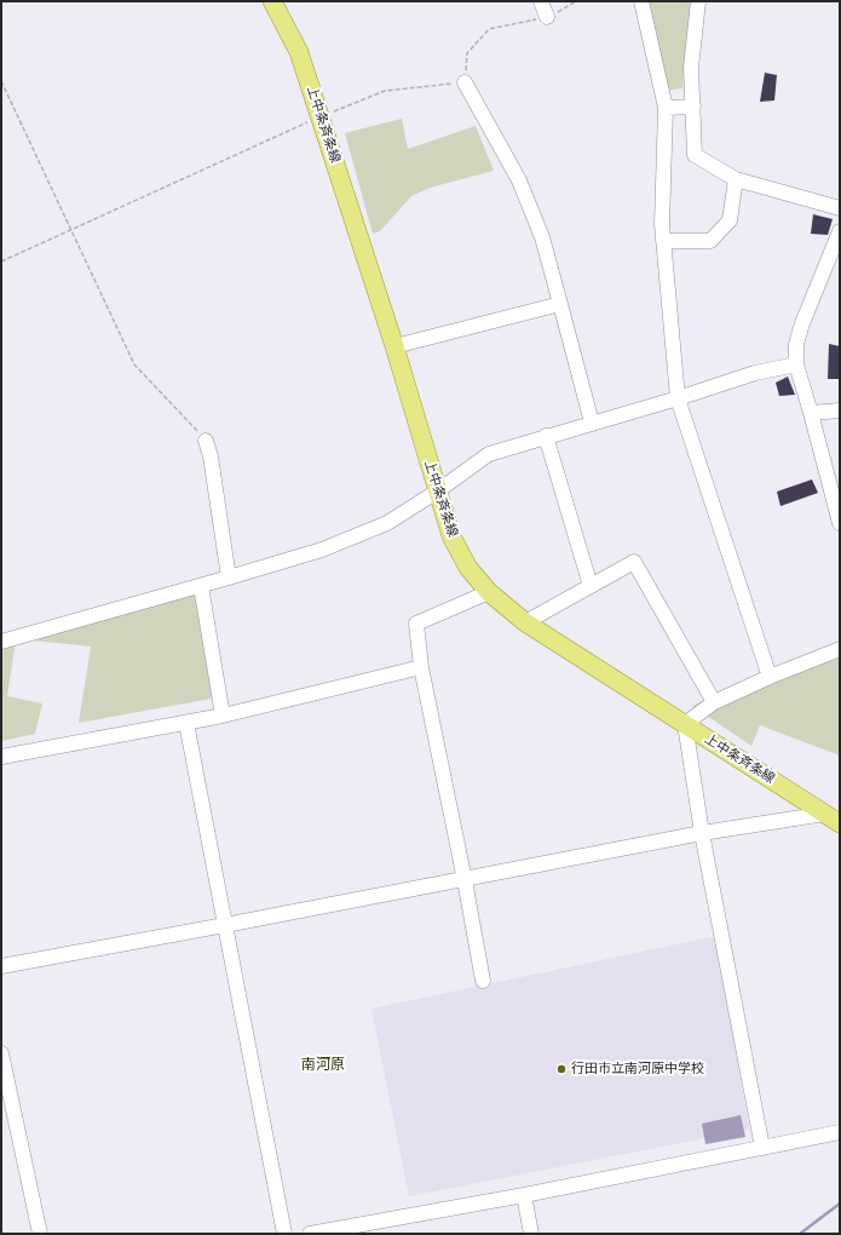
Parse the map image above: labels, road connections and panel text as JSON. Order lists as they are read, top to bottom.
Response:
{
  "streets": {
    "main road": ["上中条斉条線"]
  },
  "districts": ["南河原"],
  "places": ["行田市立南河原中学校"]
}
